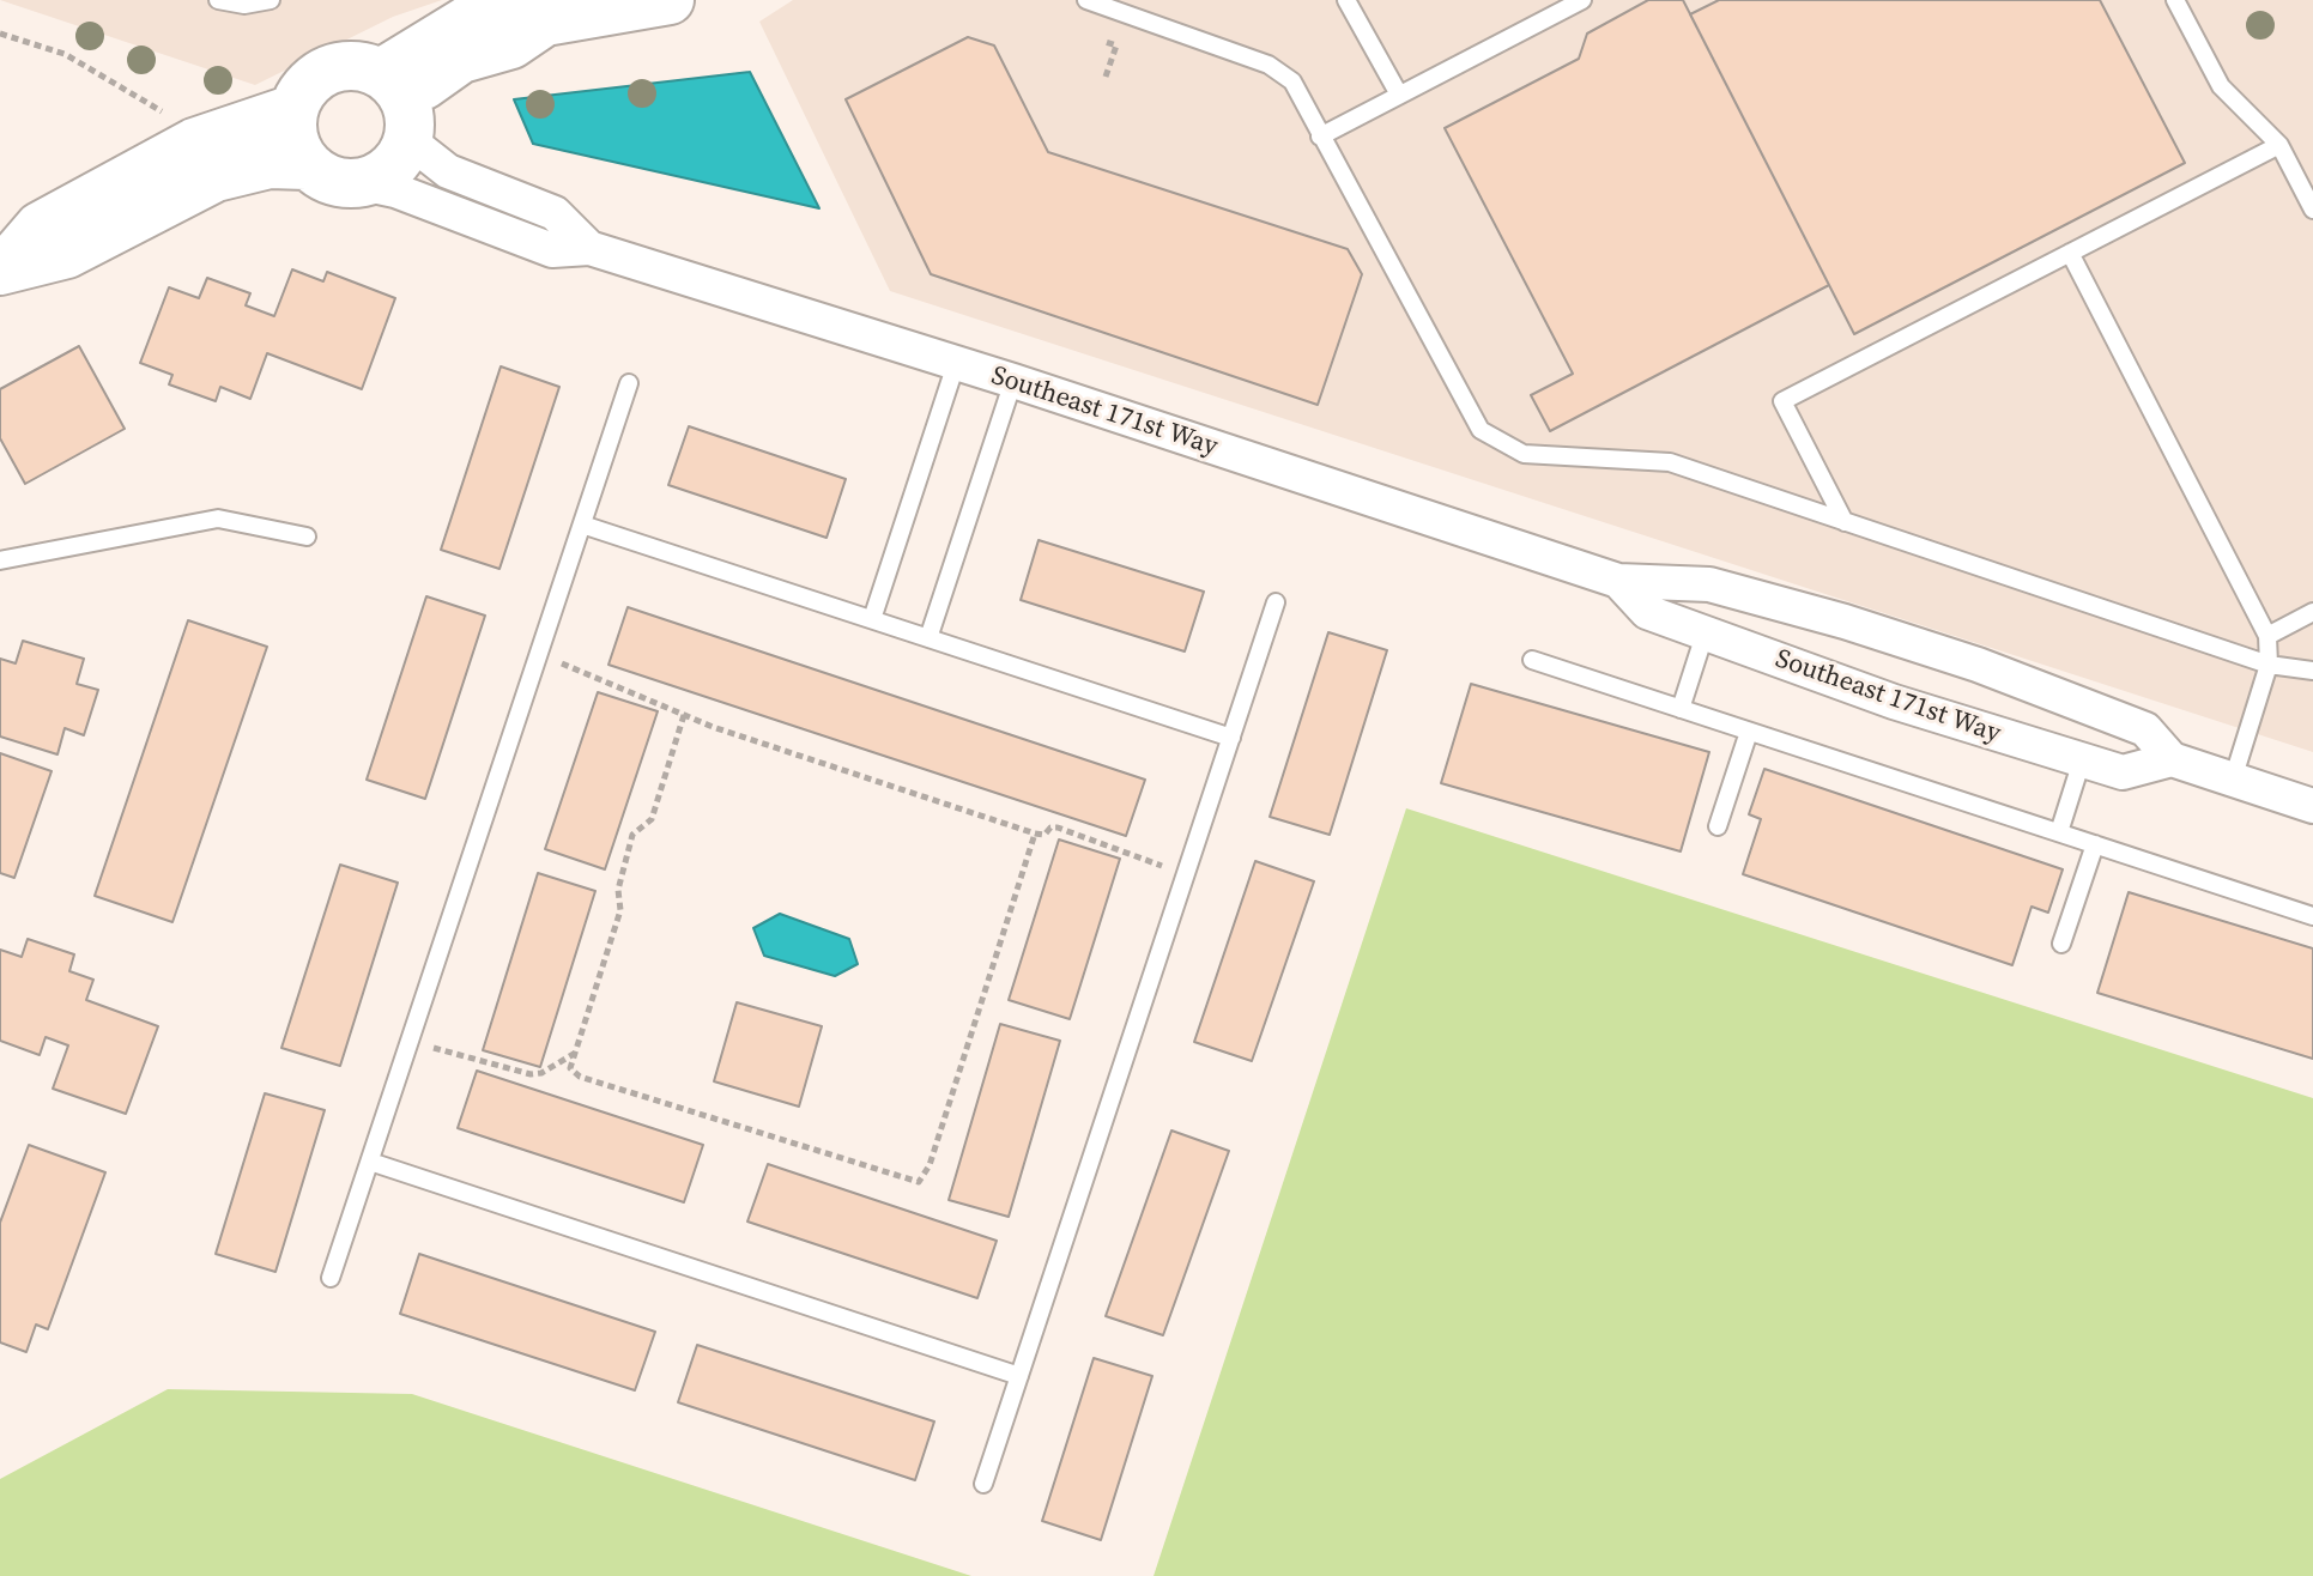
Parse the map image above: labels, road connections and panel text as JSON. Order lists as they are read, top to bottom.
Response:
{
  "streets": {
    "street": ["Southeast 171st Way"]
  }
}
